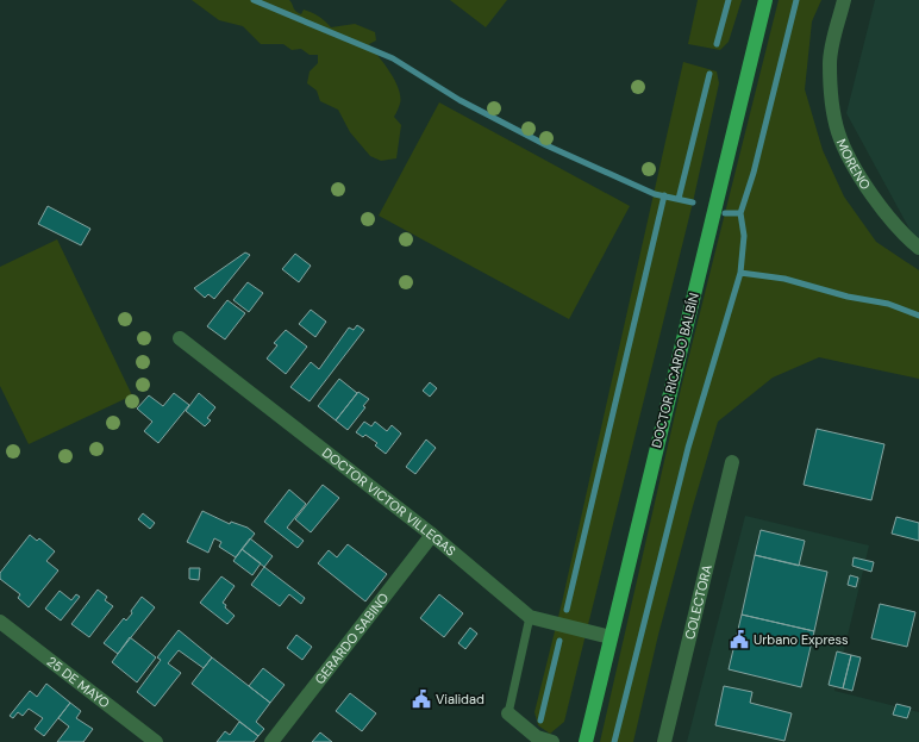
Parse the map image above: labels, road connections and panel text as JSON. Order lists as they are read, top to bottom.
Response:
{
  "streets": {
    "main road": ["DOCTOR RICARDO BALBÍN"],
    "street": [
      "MORENO",
      "DOCTOR VICTOR VILLEGAS",
      "COLECTORA",
      "GERARDO SABINO",
      "25 DE MAYO"
    ]
  },
  "crossings": [
    ["DOCTOR RICARDO BALBÍN", "DOCTOR VICTOR VILLEGAS"],
    ["DOCTOR VICTOR VILLEGAS", "GERARDO SABINO"]
  ],
  "places": {
    "public building": ["Urbano Express", "Vialidad"]
  }
}
